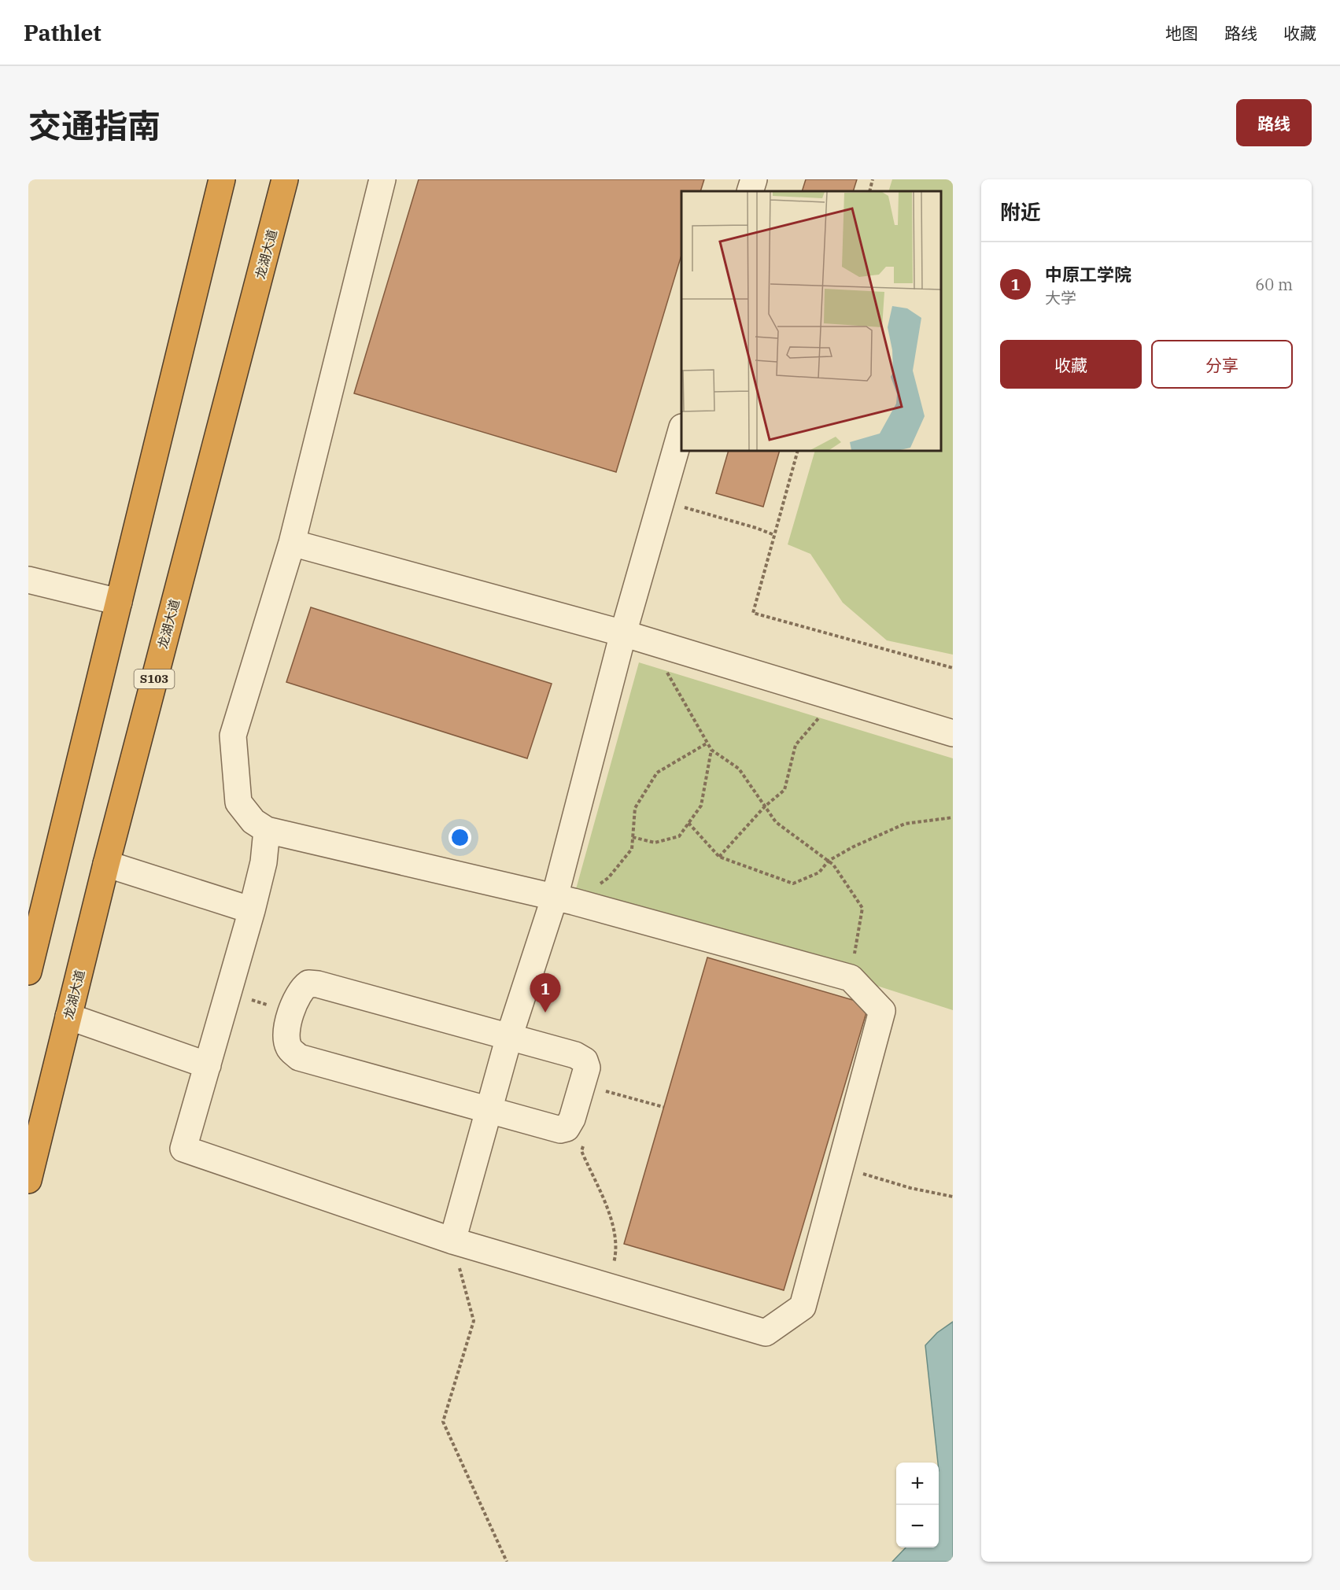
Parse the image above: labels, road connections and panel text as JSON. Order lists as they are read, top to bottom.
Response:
{
  "streets": {
    "highway": ["龙湖大道", "S103"]
  },
  "page": {
    "header": "Pathlet",
    "nav": ["地图", "路线", "收藏"],
    "title": "交通指南",
    "buttons": [
      "路线",
      ["收藏", "分享"]
    ],
    "heading": "附近",
    "list": [
      {
        "mark": "1",
        "name": "中原工学院",
        "note": "大学",
        "value": "60 m"
      }
    ],
    "pins": "1",
    "map_buttons": ["+", "−"]
  }
}
